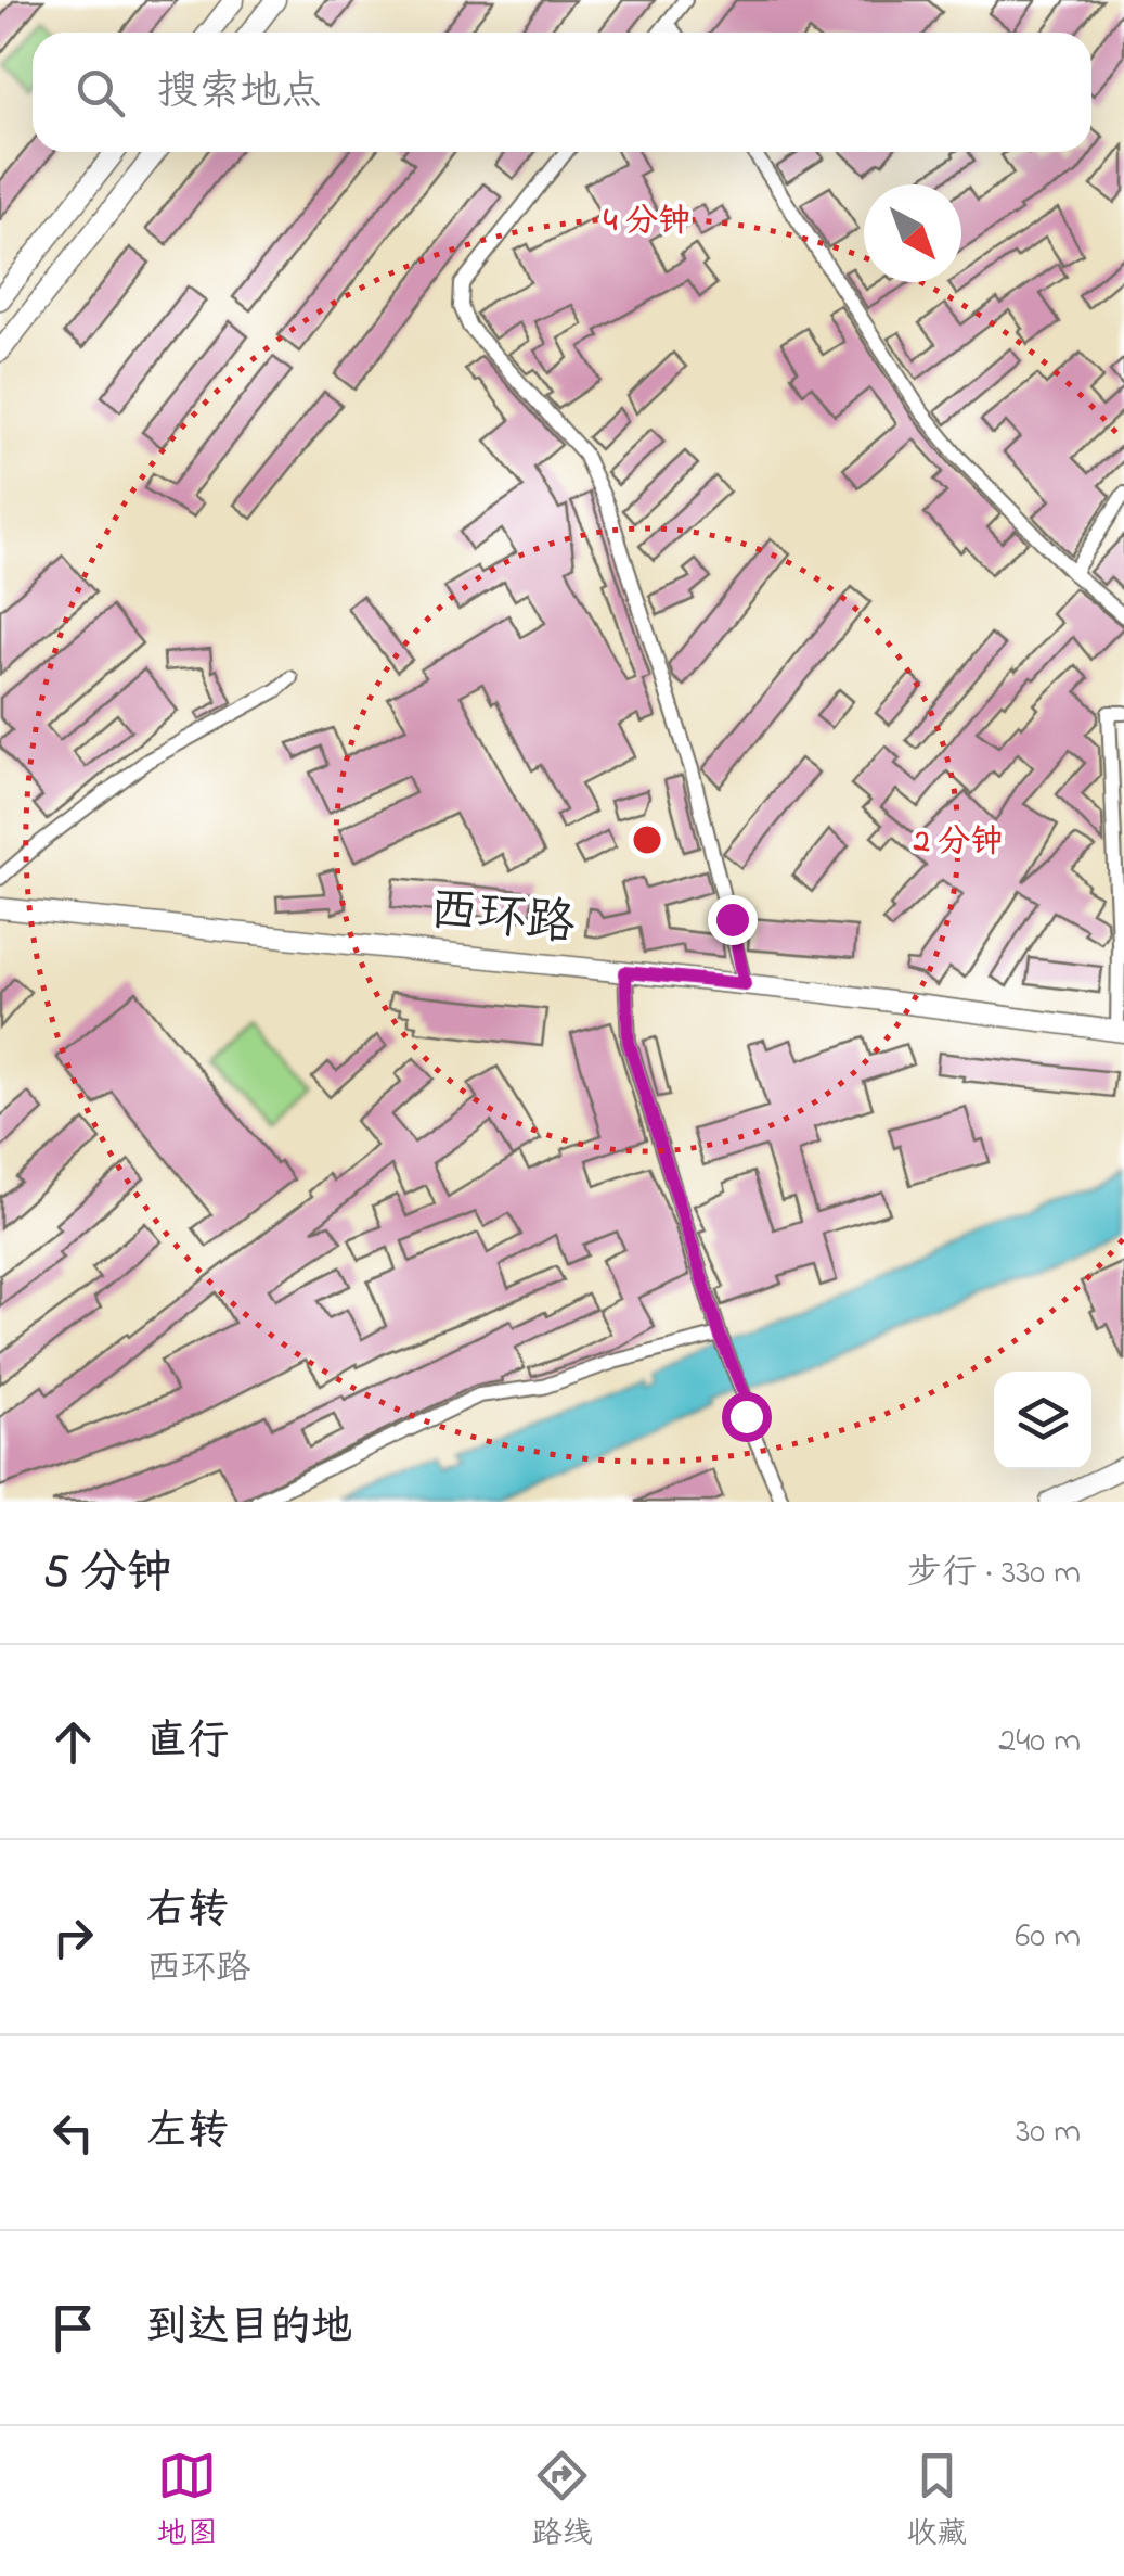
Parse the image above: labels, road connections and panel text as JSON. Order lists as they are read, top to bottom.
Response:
{
  "streets": {
    "street": ["西环路"]
  },
  "north": "bottom right",
  "page": {
    "search": "搜索地点",
    "heading": ["5 分钟", "步行 · 330 m"],
    "list": [
      ["直行", "240 m"],
      ["右转", "西环路", "60 m"],
      ["左转", "30 m"],
      "到达目的地"
    ],
    "nav": ["地图", "路线", "收藏"]
  },
  "rings": ["4 分钟", "2 分钟"]
}
